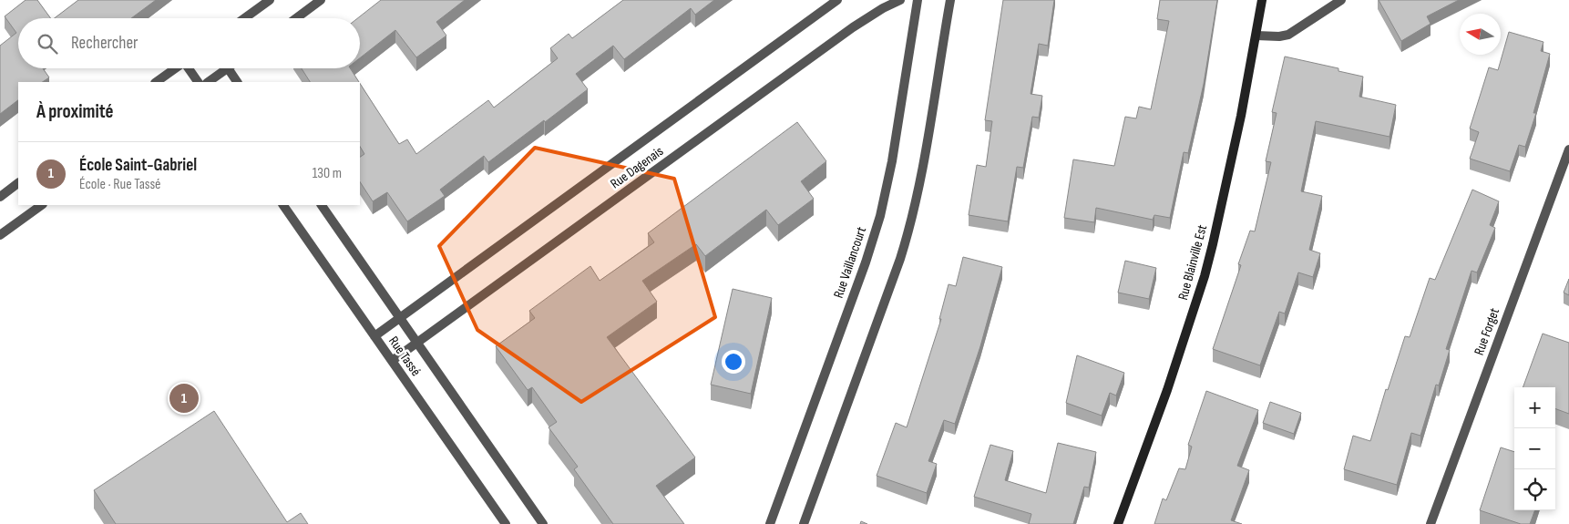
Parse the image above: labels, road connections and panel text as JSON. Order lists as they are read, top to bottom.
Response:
{
  "streets": {
    "street": [
      "Rue Dagenais",
      "Rue Vaillancourt",
      "Rue Blainville Est",
      "Rue Forget",
      "Rue Tassé"
    ]
  },
  "crossings": [
    ["Rue Dagenais", "Rue Tassé"]
  ],
  "north": "left",
  "page": {
    "search": "Rechercher",
    "heading": "À proximité",
    "list": [
      {
        "mark": "1",
        "name": "École Saint-Gabriel",
        "note": "École · Rue Tassé",
        "value": "130 m"
      }
    ],
    "pins": "1",
    "map_buttons": ["+", "−"]
  }
}
